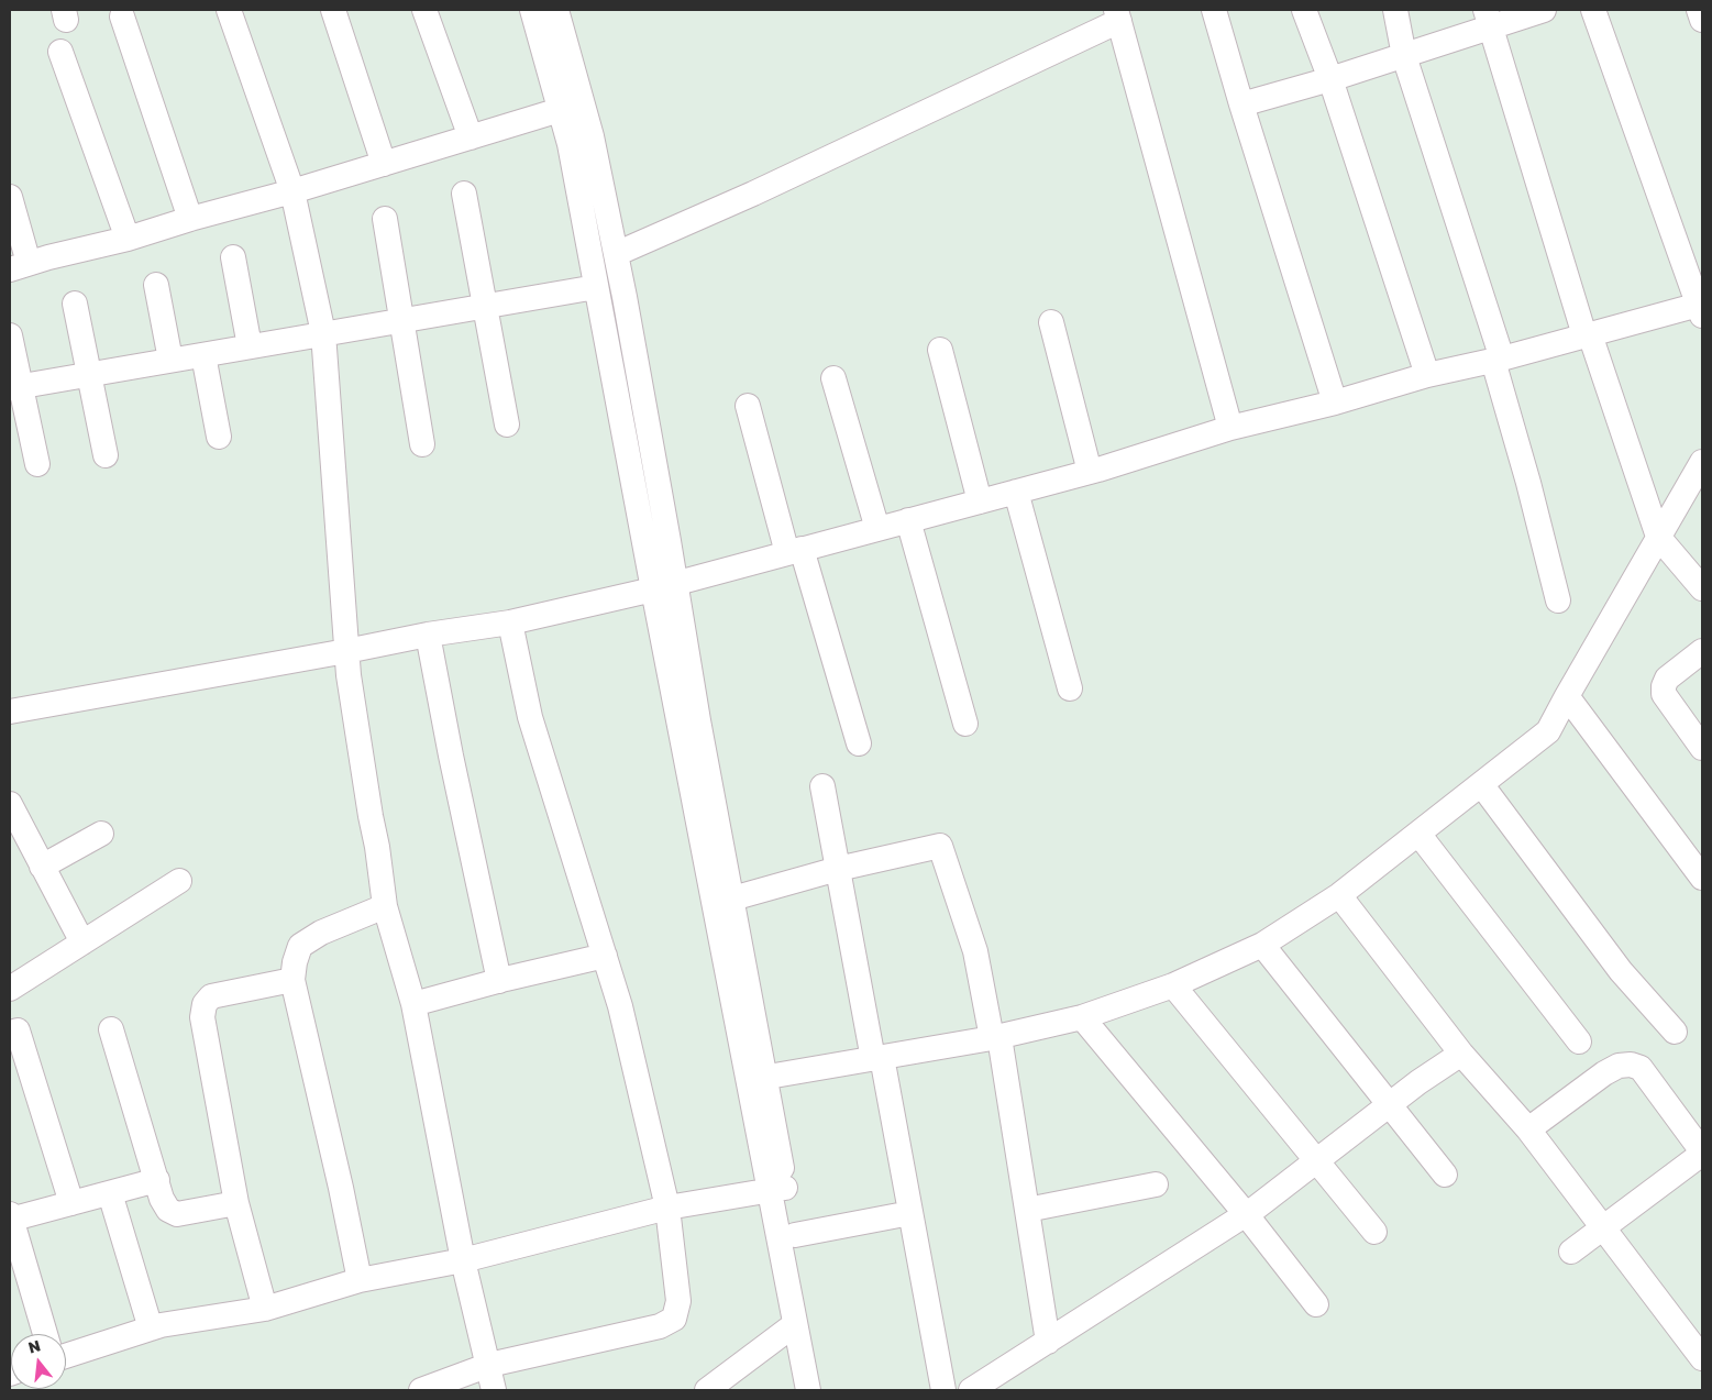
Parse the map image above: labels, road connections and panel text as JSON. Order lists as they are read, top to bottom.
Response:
{
  "north": "top"
}
